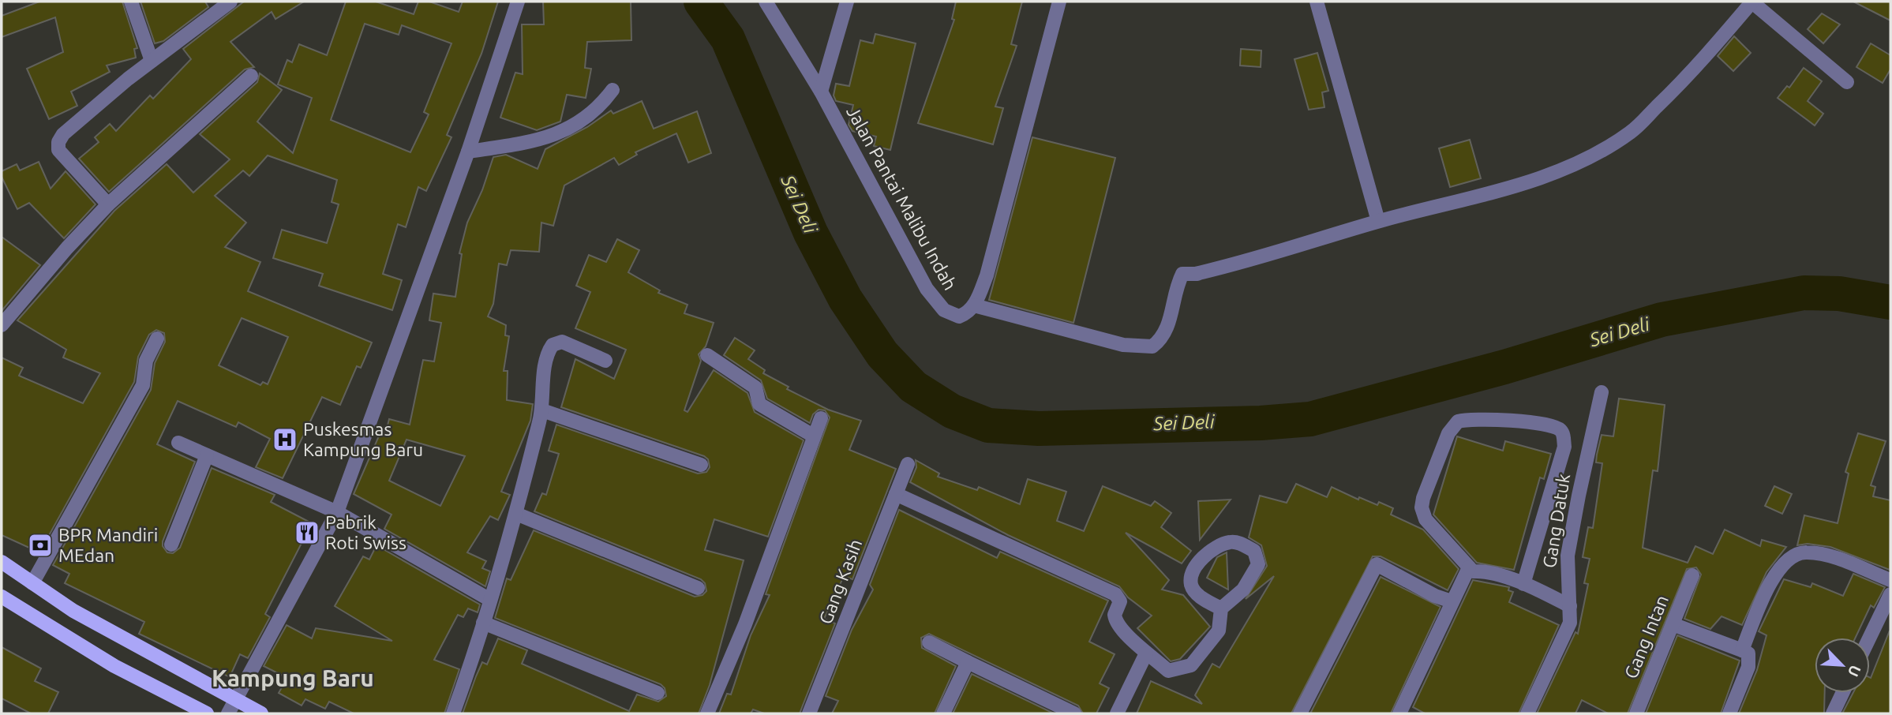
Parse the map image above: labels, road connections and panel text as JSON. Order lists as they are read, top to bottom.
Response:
{
  "streets": {
    "street": [
      "Jalan Pantai Malibu Indah",
      "Gang Datuk",
      "Gang Kasih",
      "Gang Intan"
    ]
  },
  "districts": ["Kampung Baru"],
  "water": ["Sei Deli"],
  "places": {
    "hospital": ["Puskesmas Kampung Baru"],
    "restaurant": ["Pabrik Roti Swiss"],
    "bank": ["BPR Mandiri MEdan"]
  },
  "north": "bottom right"
}
